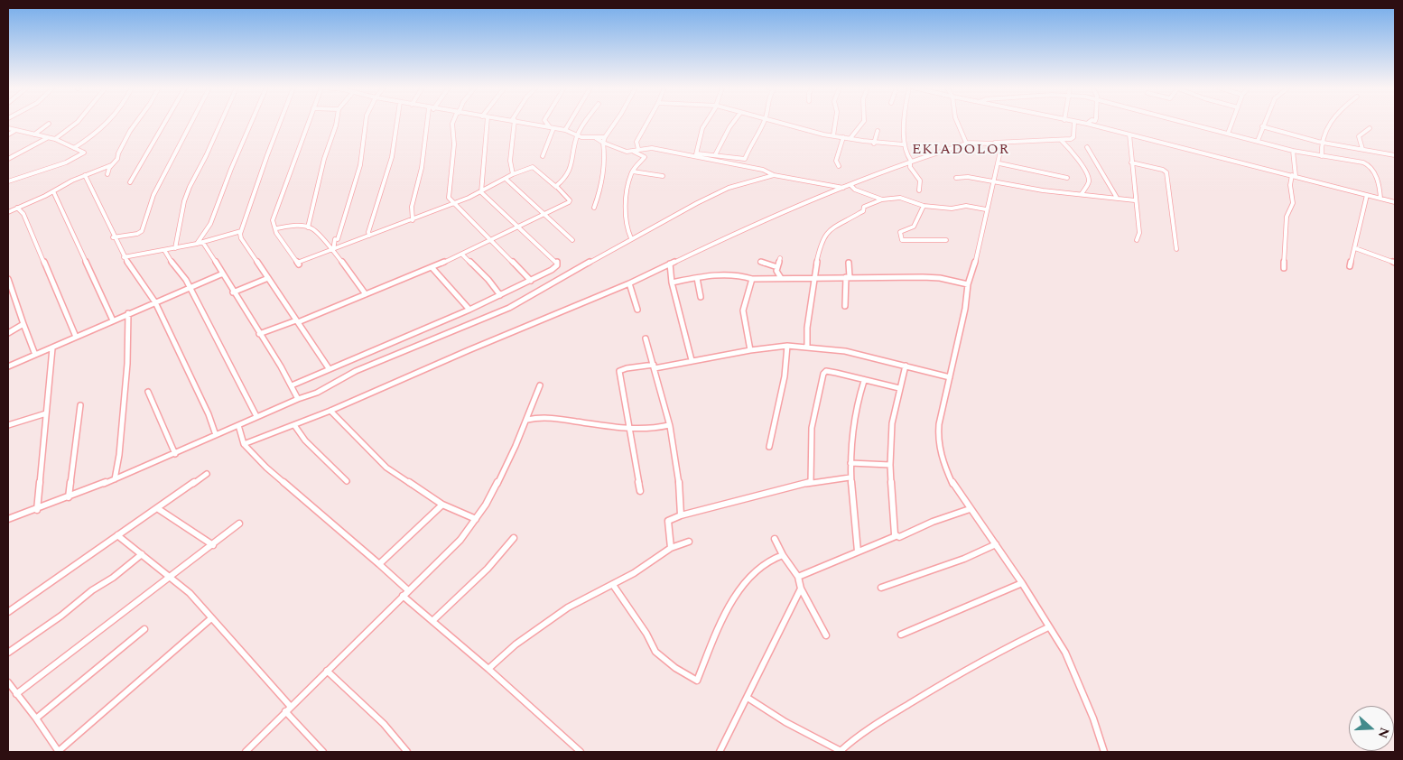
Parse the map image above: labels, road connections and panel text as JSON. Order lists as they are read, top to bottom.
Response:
{
  "districts": ["EKIADOLOR"],
  "north": "right"
}
